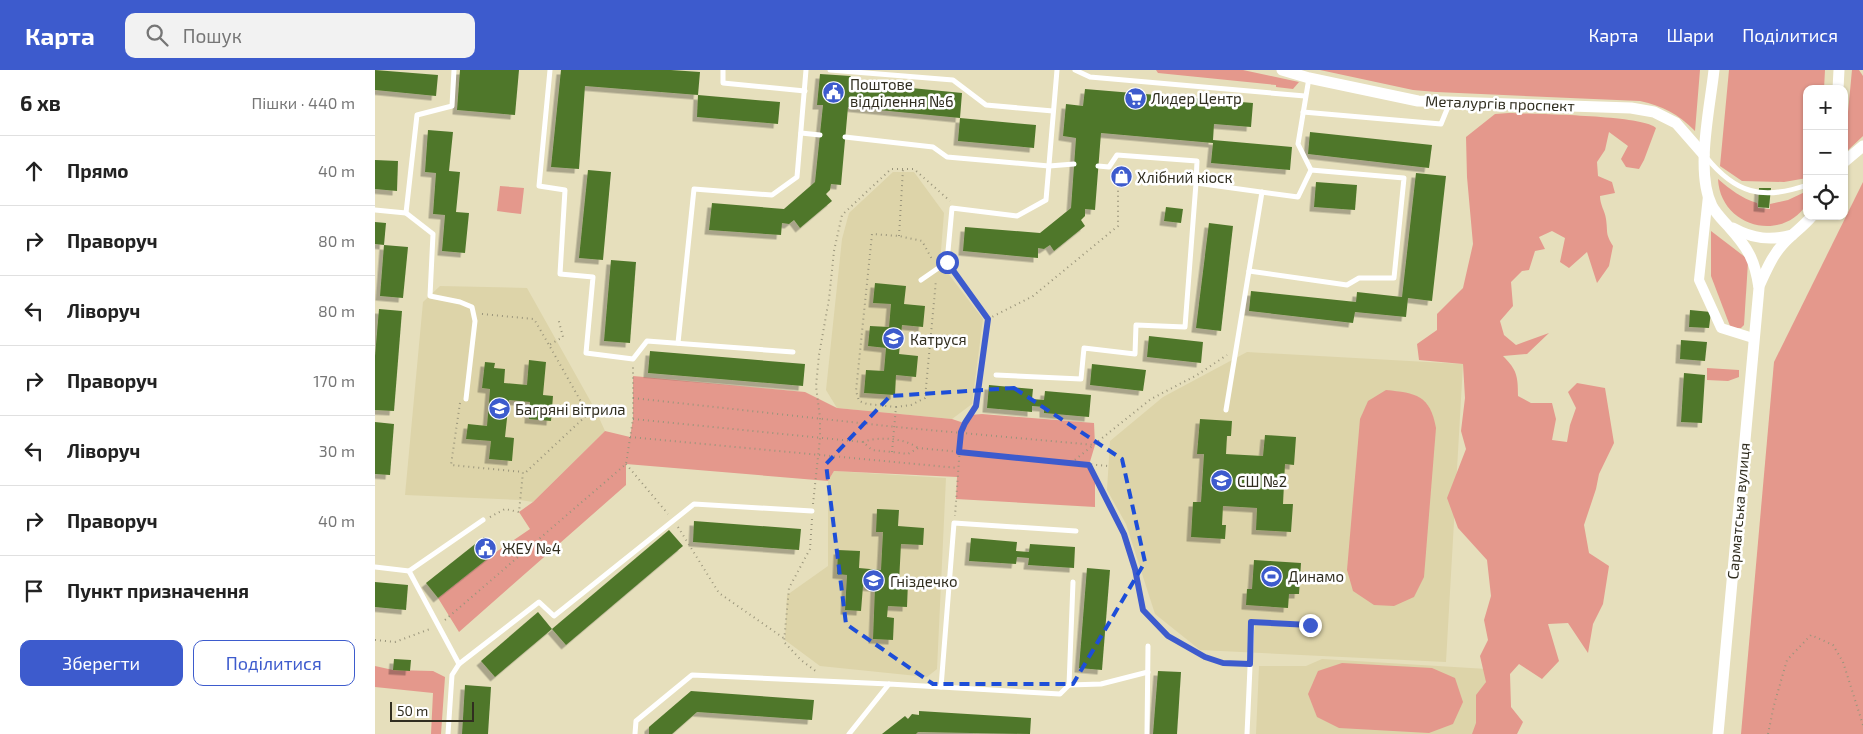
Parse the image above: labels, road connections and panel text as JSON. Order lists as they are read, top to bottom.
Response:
{
  "streets": {
    "street": ["Металургів проспект", "Сарматська вулиця"]
  },
  "places": {
    "public building": ["Поштове відділення №6", "ЖЕУ №4"],
    "supermarket": ["Лидер Центр"],
    "shop": ["Хлібний кіоск"],
    "school or university": [
      "Катруся",
      "Багряні вітрила",
      "СШ №2",
      "Гніздечко"
    ],
    "sports": ["Динамо"]
  },
  "scale_bar": "50 m",
  "page": {
    "header": "Карта",
    "search": "Пошук",
    "nav": ["Карта", "Шари", "Поділитися"],
    "heading": ["6 хв", "Пішки · 440 m"],
    "map_buttons": ["+", "−"],
    "list": [
      ["Прямо", "40 m"],
      ["Праворуч", "80 m"],
      ["Ліворуч", "80 m"],
      ["Праворуч", "170 m"],
      ["Ліворуч", "30 m"],
      ["Праворуч", "40 m"],
      "Пункт призначення"
    ],
    "buttons": ["Зберегти", "Поділитися"],
    "scale": "50 m"
  }
}
